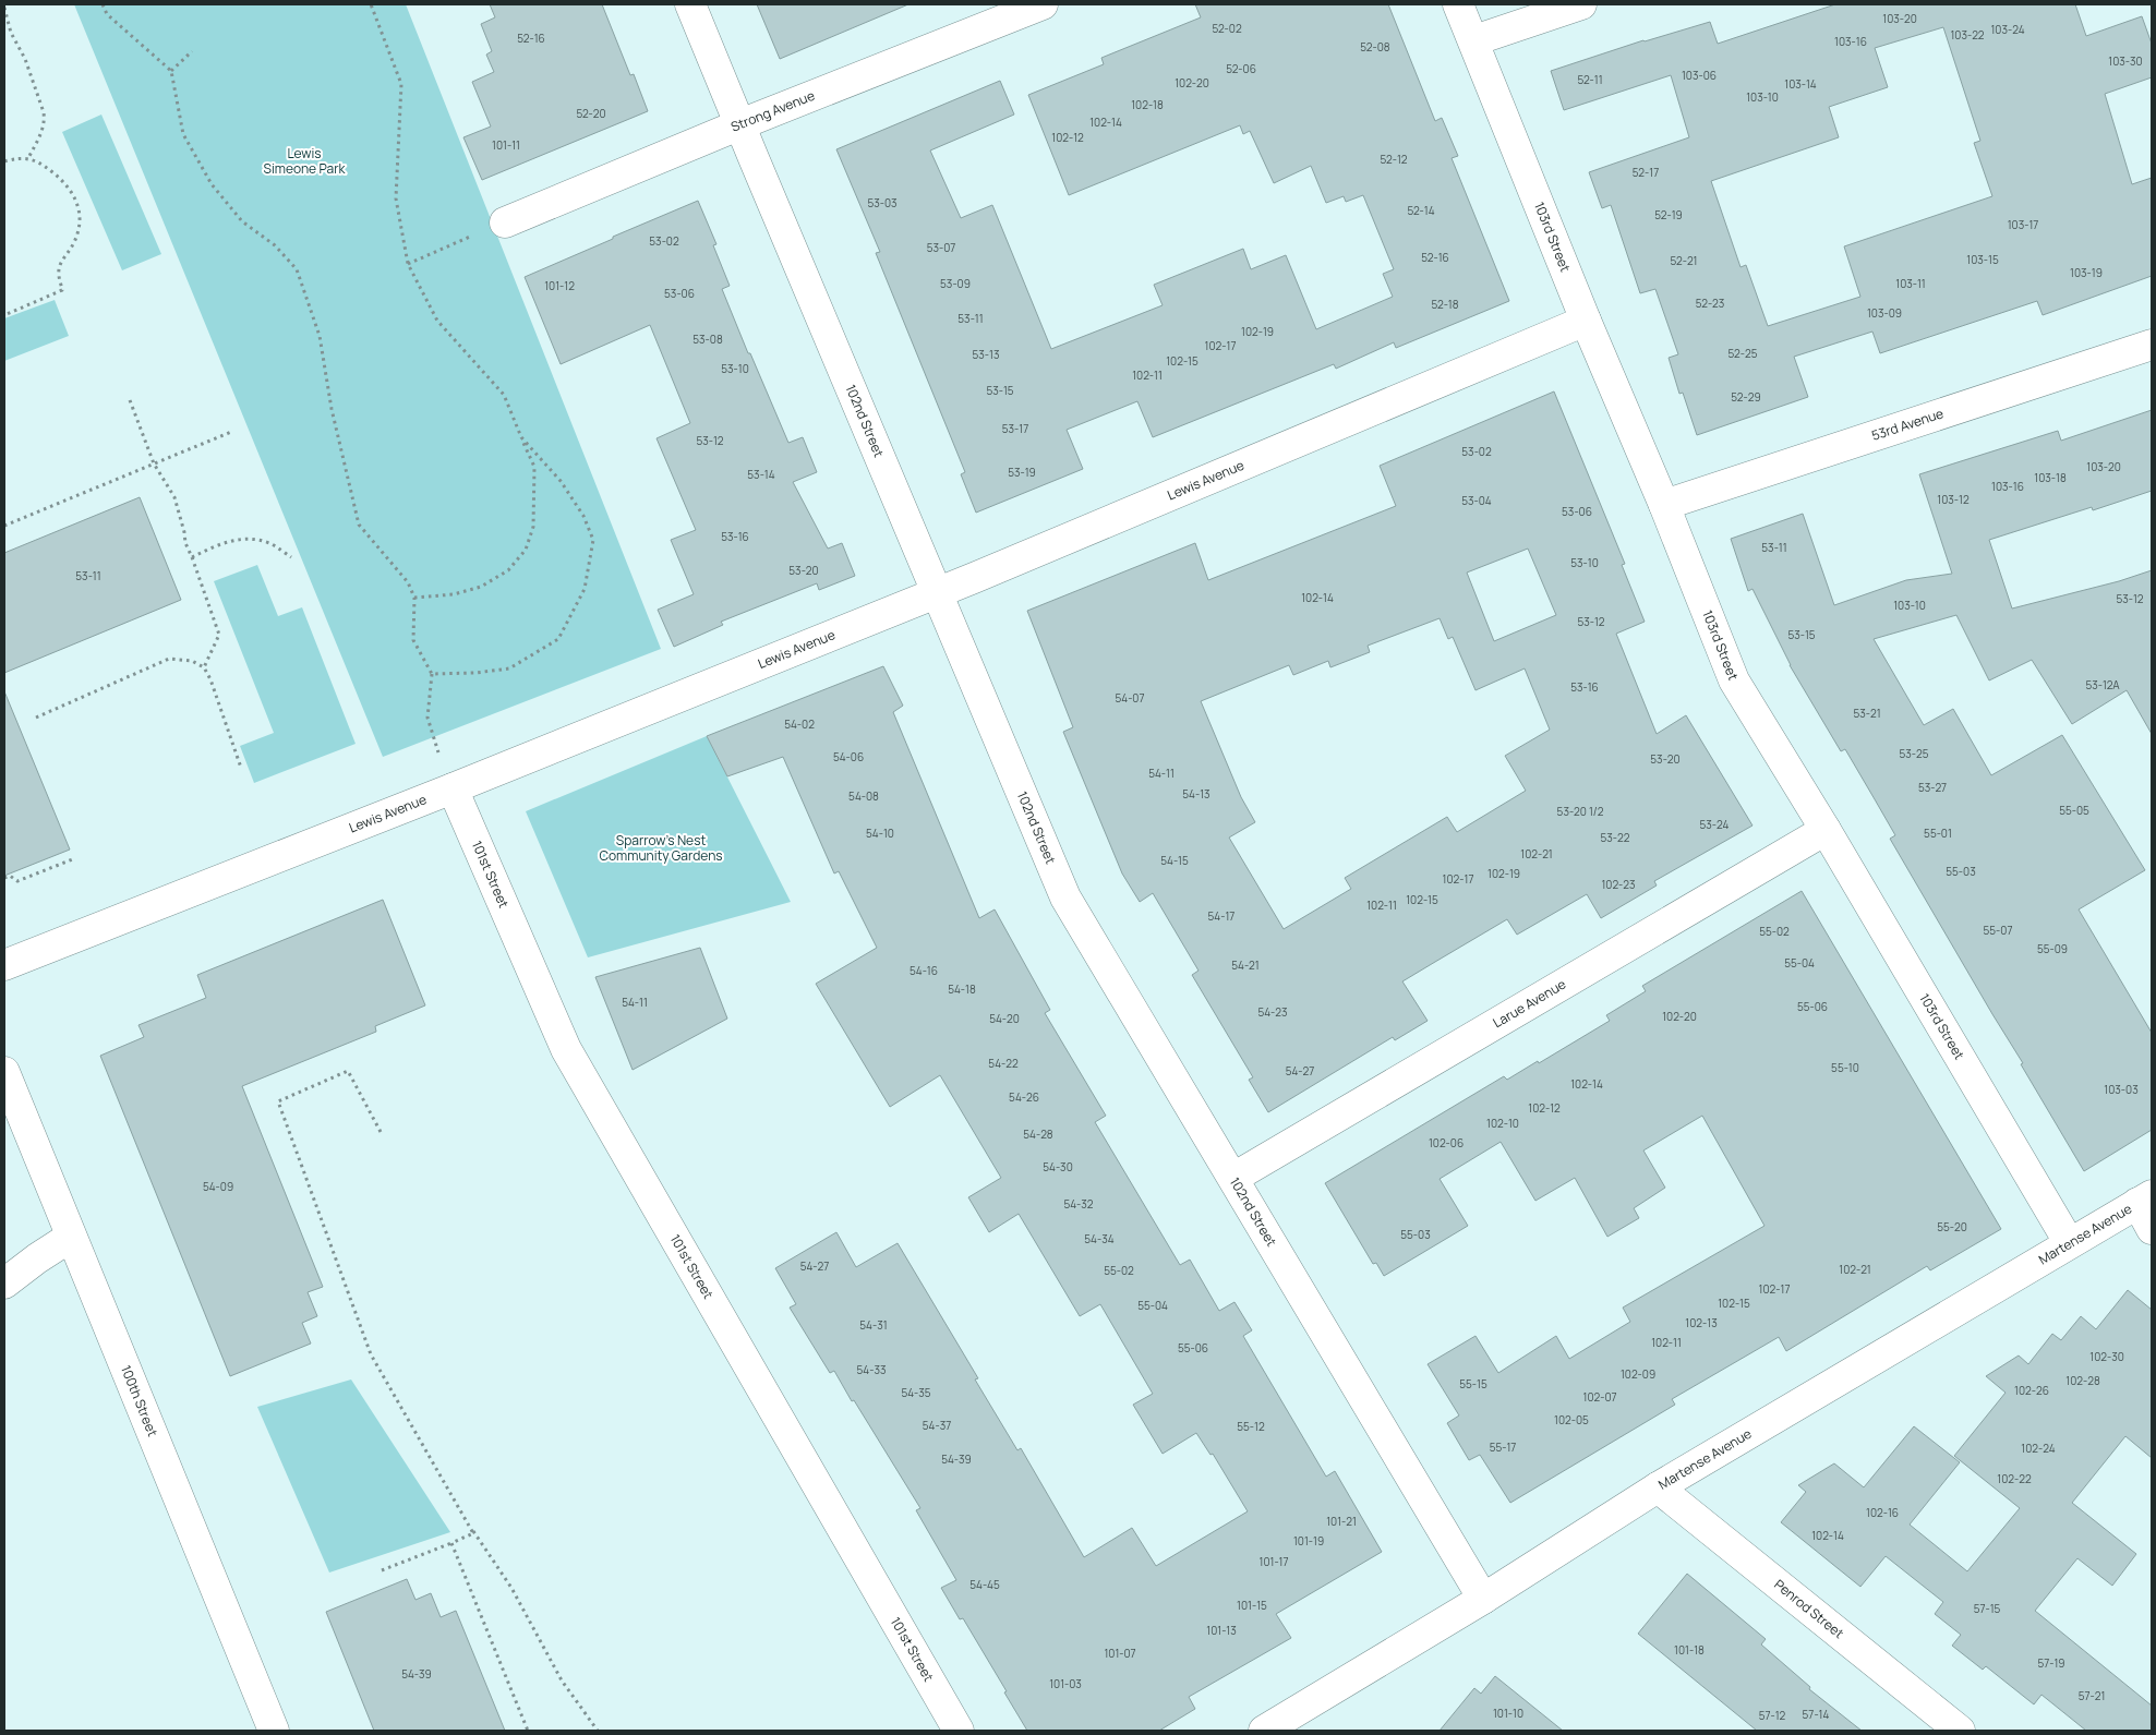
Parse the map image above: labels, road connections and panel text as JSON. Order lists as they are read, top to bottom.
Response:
{
  "streets": {
    "street": [
      "Strong Avenue",
      "103rd Street",
      "102nd Street",
      "53rd Avenue",
      "Lewis Avenue",
      "101st Street",
      "Larue Avenue",
      "Martense Avenue",
      "100th Street",
      "Penrod Street"
    ]
  },
  "crossings": [
    ["Strong Avenue", "102nd Street"],
    ["103rd Street", "53rd Avenue"],
    ["103rd Street", "Lewis Avenue"],
    ["103rd Street", "Larue Avenue"],
    ["103rd Street", "Martense Avenue"],
    ["102nd Street", "Lewis Avenue"],
    ["102nd Street", "Larue Avenue"],
    ["102nd Street", "Martense Avenue"],
    ["Lewis Avenue", "101st Street"],
    ["Martense Avenue", "Penrod Street"]
  ],
  "parks": ["Lewis Simeone Park", "Sparrow's Nest Community Gardens"],
  "house_numbers": [
    "103-20",
    "52-02",
    "103-24",
    "103-22",
    "52-16",
    "103-16",
    "52-08",
    "103-30",
    "52-06",
    "103-06",
    "52-11",
    "102-20",
    "103-14",
    "103-10",
    "102-18",
    "52-20",
    "102-14",
    "102-12",
    "101-11",
    "52-12",
    "52-17",
    "53-03",
    "52-14",
    "52-19",
    "103-17",
    "53-02",
    "53-07",
    "52-16",
    "103-15",
    "52-21",
    "103-19",
    "53-09",
    "103-11",
    "101-12",
    "53-06",
    "52-23",
    "52-18",
    "103-09",
    "53-11",
    "102-19",
    "53-08",
    "102-17",
    "52-25",
    "53-13",
    "102-15",
    "53-10",
    "102-11",
    "53-15",
    "52-29",
    "53-17",
    "53-12",
    "53-02",
    "103-20",
    "53-19",
    "53-14",
    "103-18",
    "103-16",
    "103-12",
    "53-04",
    "53-06",
    "53-16",
    "53-11",
    "53-10",
    "53-20",
    "53-11",
    "102-14",
    "53-12",
    "103-10",
    "53-12",
    "53-15",
    "53-12A",
    "53-16",
    "54-07",
    "53-21",
    "54-02",
    "53-25",
    "54-06",
    "53-20",
    "54-11",
    "53-27",
    "54-13",
    "54-08",
    "55-05",
    "53-20 1/2",
    "53-24",
    "54-10",
    "55-01",
    "53-22",
    "102-21",
    "54-15",
    "55-03",
    "102-19",
    "102-17",
    "102-23",
    "102-15",
    "102-11",
    "54-17",
    "55-07",
    "55-02",
    "55-09",
    "55-04",
    "54-21",
    "54-16",
    "54-18",
    "54-11",
    "55-06",
    "54-23",
    "102-20",
    "54-20",
    "54-22",
    "55-10",
    "54-27",
    "102-14",
    "103-03",
    "54-26",
    "102-12",
    "102-10",
    "54-28",
    "102-06",
    "54-30",
    "54-09",
    "54-32",
    "55-20",
    "55-03",
    "54-34",
    "54-27",
    "102-21",
    "55-02",
    "102-17",
    "102-15",
    "55-04",
    "102-13",
    "54-31",
    "102-11",
    "55-06",
    "102-30",
    "54-33",
    "102-09",
    "102-28",
    "55-15",
    "102-26",
    "54-35",
    "102-07",
    "102-05",
    "54-37",
    "55-12",
    "55-17",
    "102-24",
    "54-39",
    "102-22",
    "102-16",
    "101-21",
    "102-14",
    "101-19",
    "101-17",
    "54-45",
    "101-15",
    "57-15",
    "101-13",
    "101-18",
    "101-07",
    "57-19",
    "54-39",
    "101-03",
    "57-21",
    "101-10",
    "57-14",
    "57-12"
  ]
}
